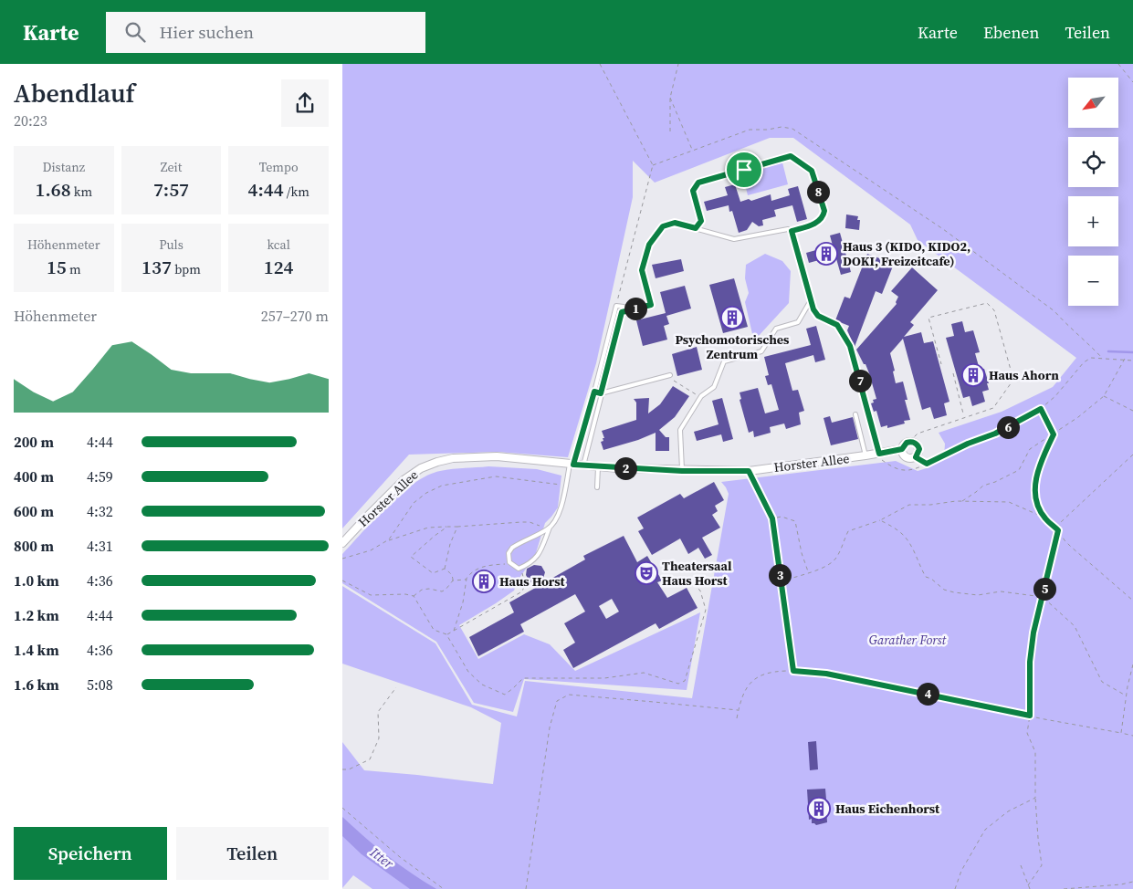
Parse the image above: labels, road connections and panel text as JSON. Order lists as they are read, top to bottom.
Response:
{
  "streets": {
    "street": ["Horster Allee"]
  },
  "water": ["Itter"],
  "parks": ["Garather Forst"],
  "places": {
    "building": [
      "Haus 3 (KIDO, KIDO2, DOKI, Freizeitcafe)",
      "Psychomotorisches Zentrum",
      "Haus Ahorn",
      "Haus Horst",
      "Haus Eichenhorst"
    ],
    "theatre": ["Theatersaal Haus Horst"]
  },
  "north": "bottom left",
  "page": {
    "header": "Karte",
    "search": "Hier suchen",
    "nav": ["Karte", "Ebenen", "Teilen"],
    "heading": ["Abendlauf", "20:23"],
    "map_buttons": ["+", "−"],
    "stats": [
      ["Distanz", "1.68 km"],
      ["Zeit", "7:57"],
      ["Tempo", "4:44 /km"],
      ["Höhenmeter", "15 m"],
      ["Puls", "137 bpm"],
      ["kcal", "124"]
    ],
    "pins": [
      "8",
      "1",
      "7",
      "6",
      "2",
      "3",
      "5",
      "4"
    ],
    "chart": ["Höhenmeter", "257–270 m"],
    "list": [
      {
        "name": "200 m",
        "note": "4:44"
      },
      {
        "name": "400 m",
        "note": "4:59"
      },
      {
        "name": "600 m",
        "note": "4:32"
      },
      {
        "name": "800 m",
        "note": "4:31"
      },
      {
        "name": "1.0 km",
        "note": "4:36"
      },
      {
        "name": "1.2 km",
        "note": "4:44"
      },
      {
        "name": "1.4 km",
        "note": "4:36"
      },
      {
        "name": "1.6 km",
        "note": "5:08"
      }
    ],
    "buttons": ["Speichern", "Teilen"]
  }
}
